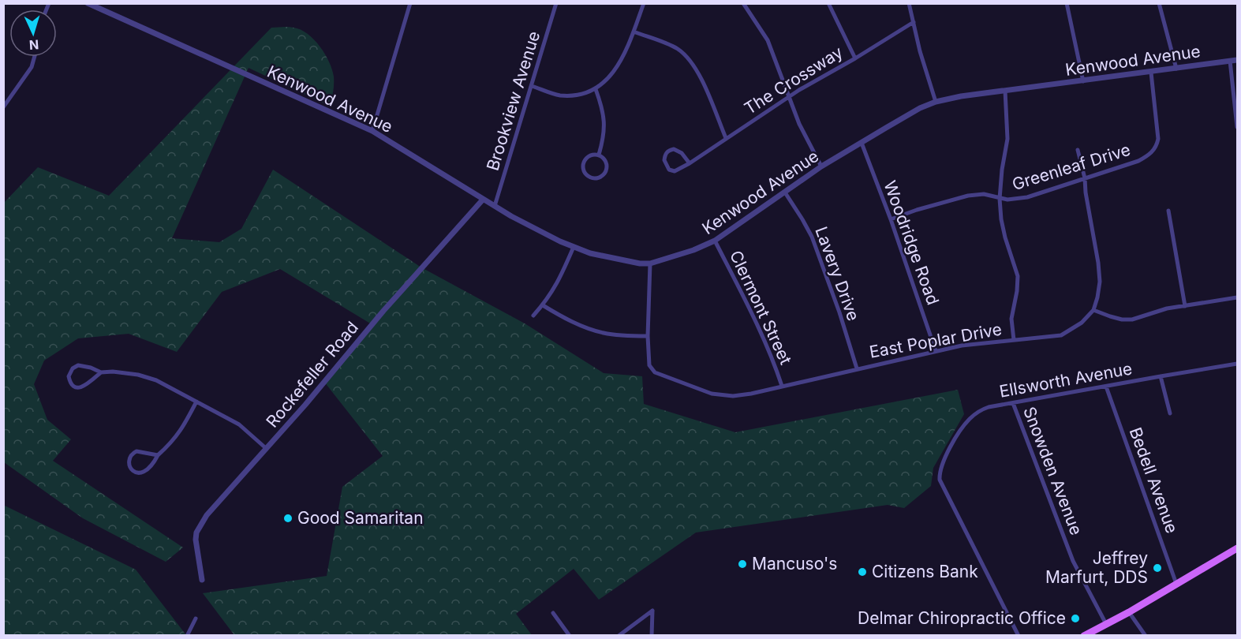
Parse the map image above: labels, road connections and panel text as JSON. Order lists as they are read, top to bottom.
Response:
{
  "streets": {
    "street": [
      "Kenwood Avenue",
      "The Crossway",
      "Brookview Avenue",
      "Greenleaf Drive",
      "Woodridge Road",
      "Lavery Drive",
      "Clermont Street",
      "East Poplar Drive",
      "Rockefeller Road",
      "Ellsworth Avenue",
      "Snowden Avenue",
      "Bedell Avenue"
    ]
  },
  "crossings": [
    ["Kenwood Avenue", "Brookview Avenue"],
    ["Kenwood Avenue", "Greenleaf Drive"],
    ["Kenwood Avenue", "Woodridge Road"],
    ["Kenwood Avenue", "Lavery Drive"],
    ["Kenwood Avenue", "Clermont Street"],
    ["Kenwood Avenue", "Rockefeller Road"],
    ["Greenleaf Drive", "Woodridge Road"],
    ["Woodridge Road", "East Poplar Drive"],
    ["Lavery Drive", "East Poplar Drive"],
    ["Clermont Street", "East Poplar Drive"],
    ["Ellsworth Avenue", "Snowden Avenue"],
    ["Ellsworth Avenue", "Bedell Avenue"]
  ],
  "places": [
    "Good Samaritan",
    "Mancuso's",
    "Jeffrey Marfurt, DDS",
    "Citizens Bank",
    "Delmar Chiropractic Office"
  ],
  "north": "bottom"
}
